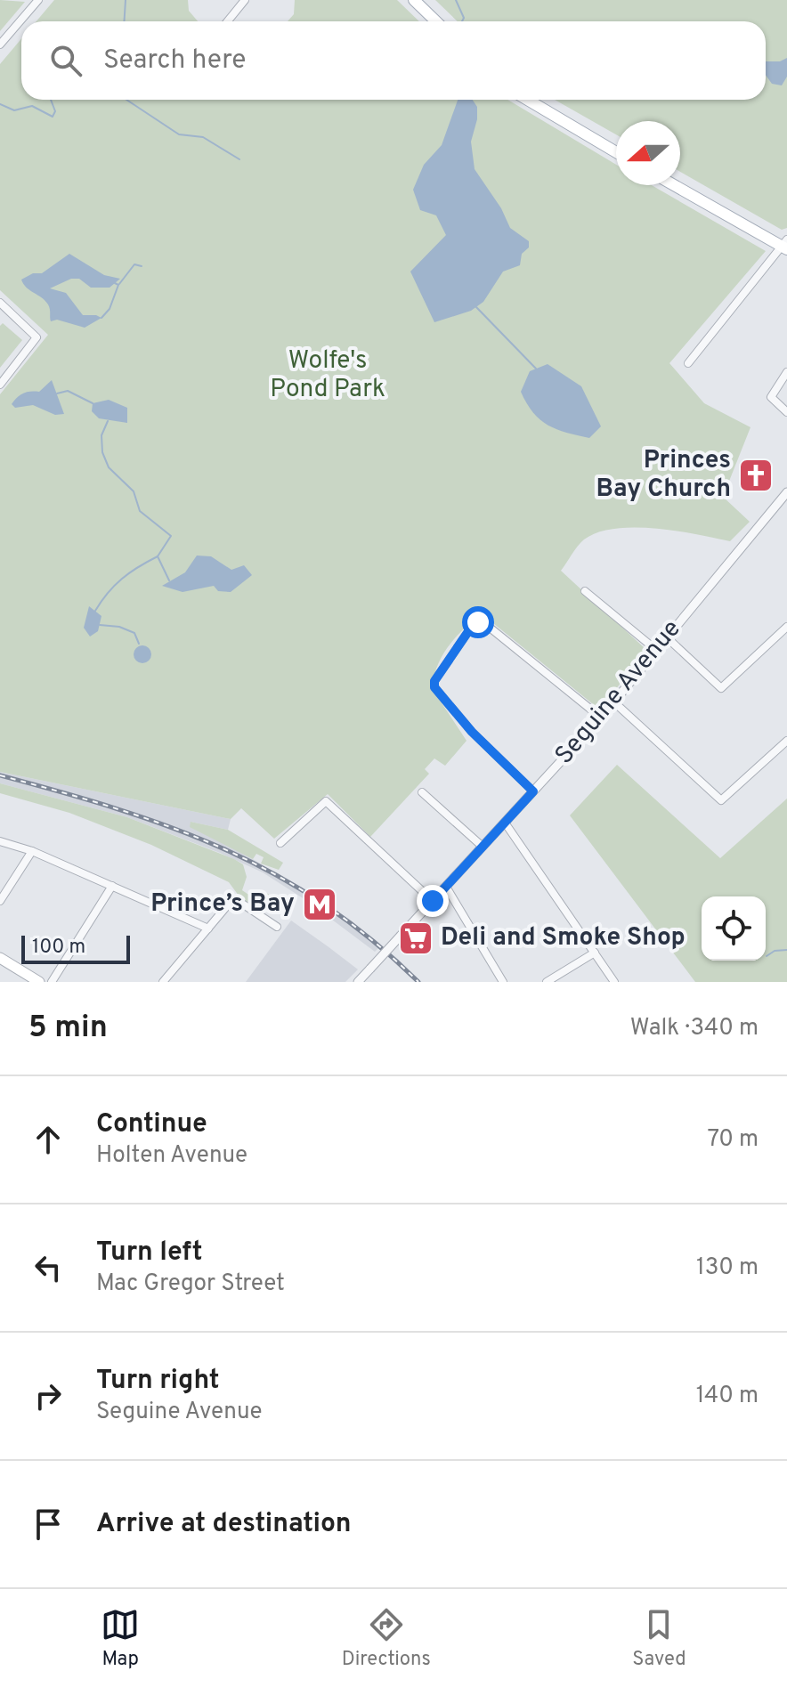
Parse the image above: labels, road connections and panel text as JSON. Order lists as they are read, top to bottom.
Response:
{
  "streets": {
    "street": ["Seguine Avenue"]
  },
  "parks": ["Wolfe's Pond Park"],
  "places": {
    "church": ["Princes Bay Church"],
    "metro station": ["Prince’s Bay"],
    "supermarket": ["Deli and Smoke Shop"]
  },
  "scale_bar": "100 m",
  "north": "left",
  "page": {
    "search": "Search here",
    "scale": "100 m",
    "heading": ["5 min", "Walk · 340 m"],
    "list": [
      ["Continue", "Holten Avenue", "70 m"],
      ["Turn left", "Mac Gregor Street", "130 m"],
      ["Turn right", "Seguine Avenue", "140 m"],
      "Arrive at destination"
    ],
    "nav": ["Map", "Directions", "Saved"]
  }
}
